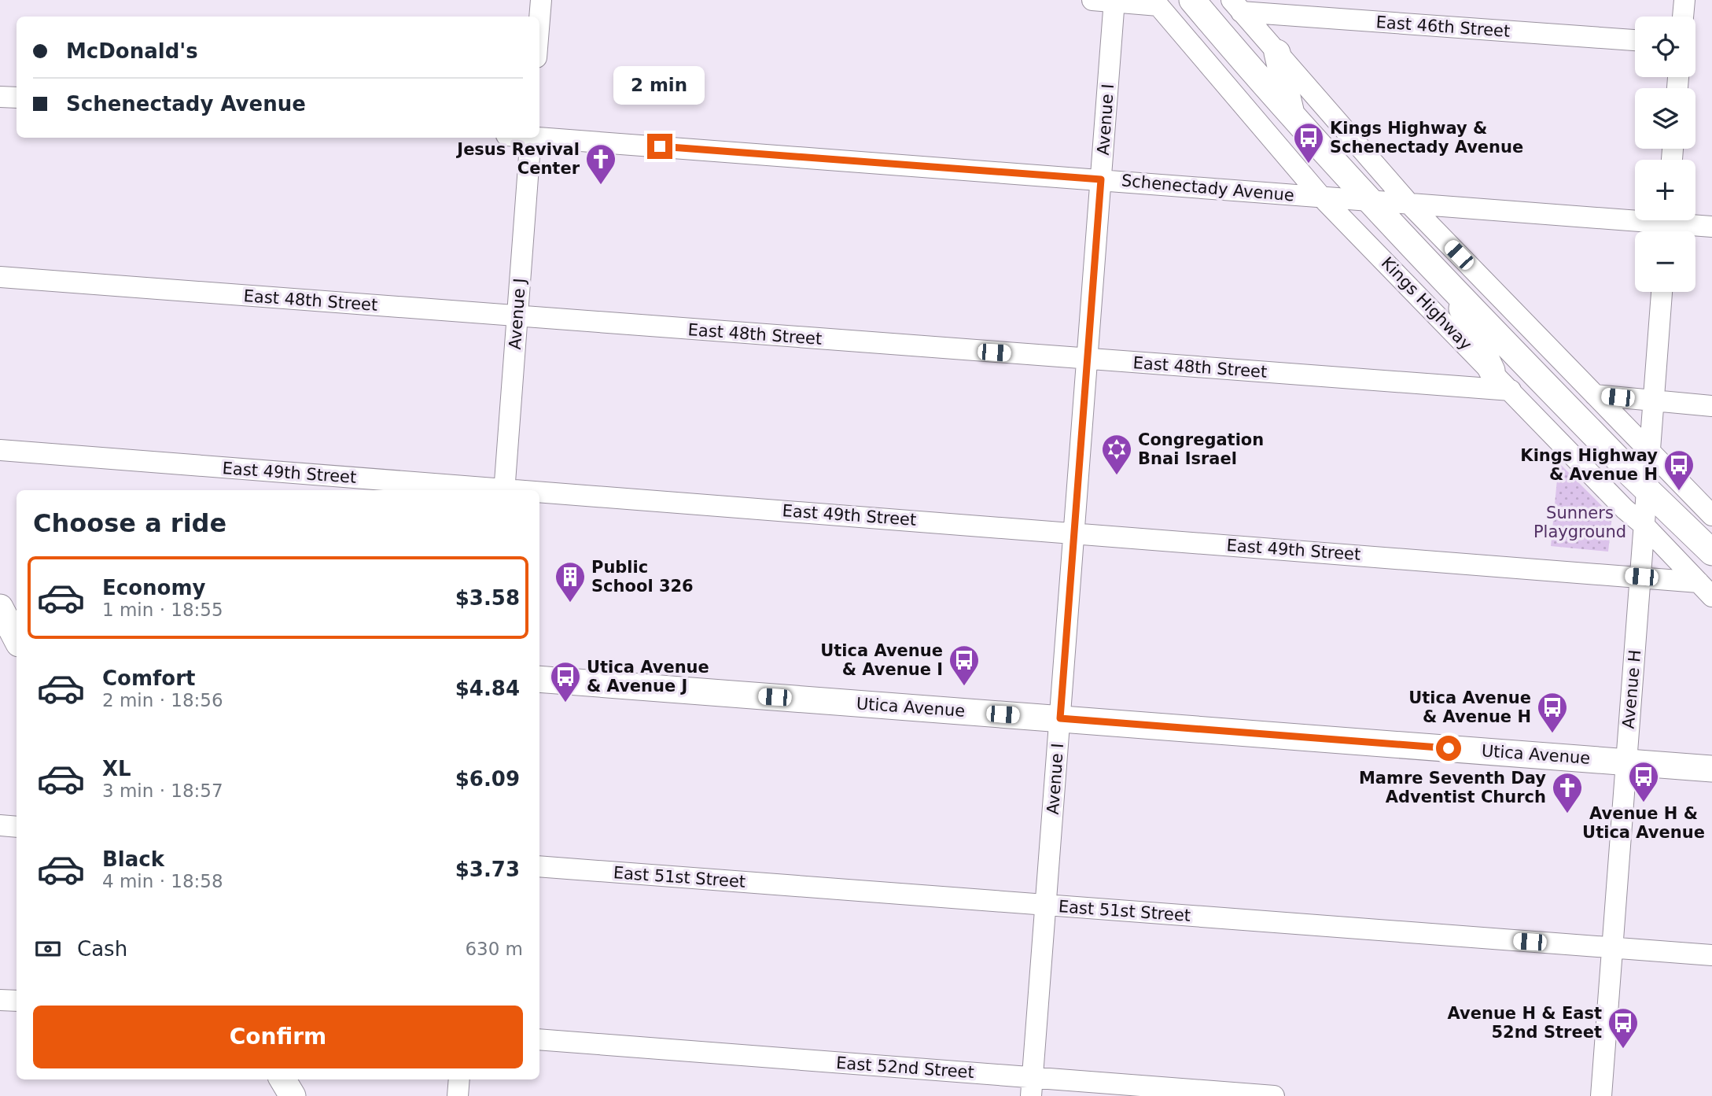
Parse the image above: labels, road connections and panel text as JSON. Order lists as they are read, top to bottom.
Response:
{
  "streets": {
    "main road": ["Kings Highway", "Utica Avenue"],
    "street": [
      "East 46th Street",
      "Avenue I",
      "Schenectady Avenue",
      "East 48th Street",
      "Avenue J",
      "East 49th Street",
      "Avenue H",
      "East 51st Street",
      "East 52nd Street"
    ]
  },
  "crossings": [
    ["Avenue I", "Schenectady Avenue"],
    ["Avenue I", "East 48th Street"],
    ["Avenue I", "East 49th Street"],
    ["Avenue I", "Utica Avenue"],
    ["Avenue I", "East 51st Street"],
    ["Avenue I", "East 52nd Street"],
    ["Schenectady Avenue", "Kings Highway"],
    ["East 48th Street", "Kings Highway"],
    ["East 48th Street", "Avenue J"],
    ["Kings Highway", "East 49th Street"],
    ["Kings Highway", "Avenue H"],
    ["East 49th Street", "Avenue H"],
    ["Avenue H", "Utica Avenue"],
    ["Avenue H", "East 51st Street"]
  ],
  "parks": ["Sunners Playground"],
  "places": {
    "bus stop": [
      "Kings Highway & Schenectady Avenue",
      "Kings Highway & Avenue H",
      "Utica Avenue & Avenue I",
      "Utica Avenue & Avenue J",
      "Utica Avenue & Avenue H",
      "Avenue H & Utica Avenue",
      "Avenue H & East 52nd Street"
    ],
    "church": ["Jesus Revival Center", "Mamre Seventh Day Adventist Church"],
    "synagogue": ["Congregation Bnai Israel"],
    "building": ["Public School 326"]
  },
  "page": {
    "map_buttons": ["+", "−"],
    "banner": ["McDonald's", "Schenectady Avenue"],
    "bubble": "2 min",
    "heading": "Choose a ride",
    "list": [
      {
        "name": "Economy",
        "note": "1 min · 18:55",
        "value": "$3.58"
      },
      {
        "name": "Comfort",
        "note": "2 min · 18:56",
        "value": "$4.84"
      },
      {
        "name": "XL",
        "note": "3 min · 18:57",
        "value": "$6.09"
      },
      {
        "name": "Black",
        "note": "4 min · 18:58",
        "value": "$3.73"
      }
    ],
    "pay": ["Cash", "630 m"],
    "buttons": "Confirm"
  }
}
